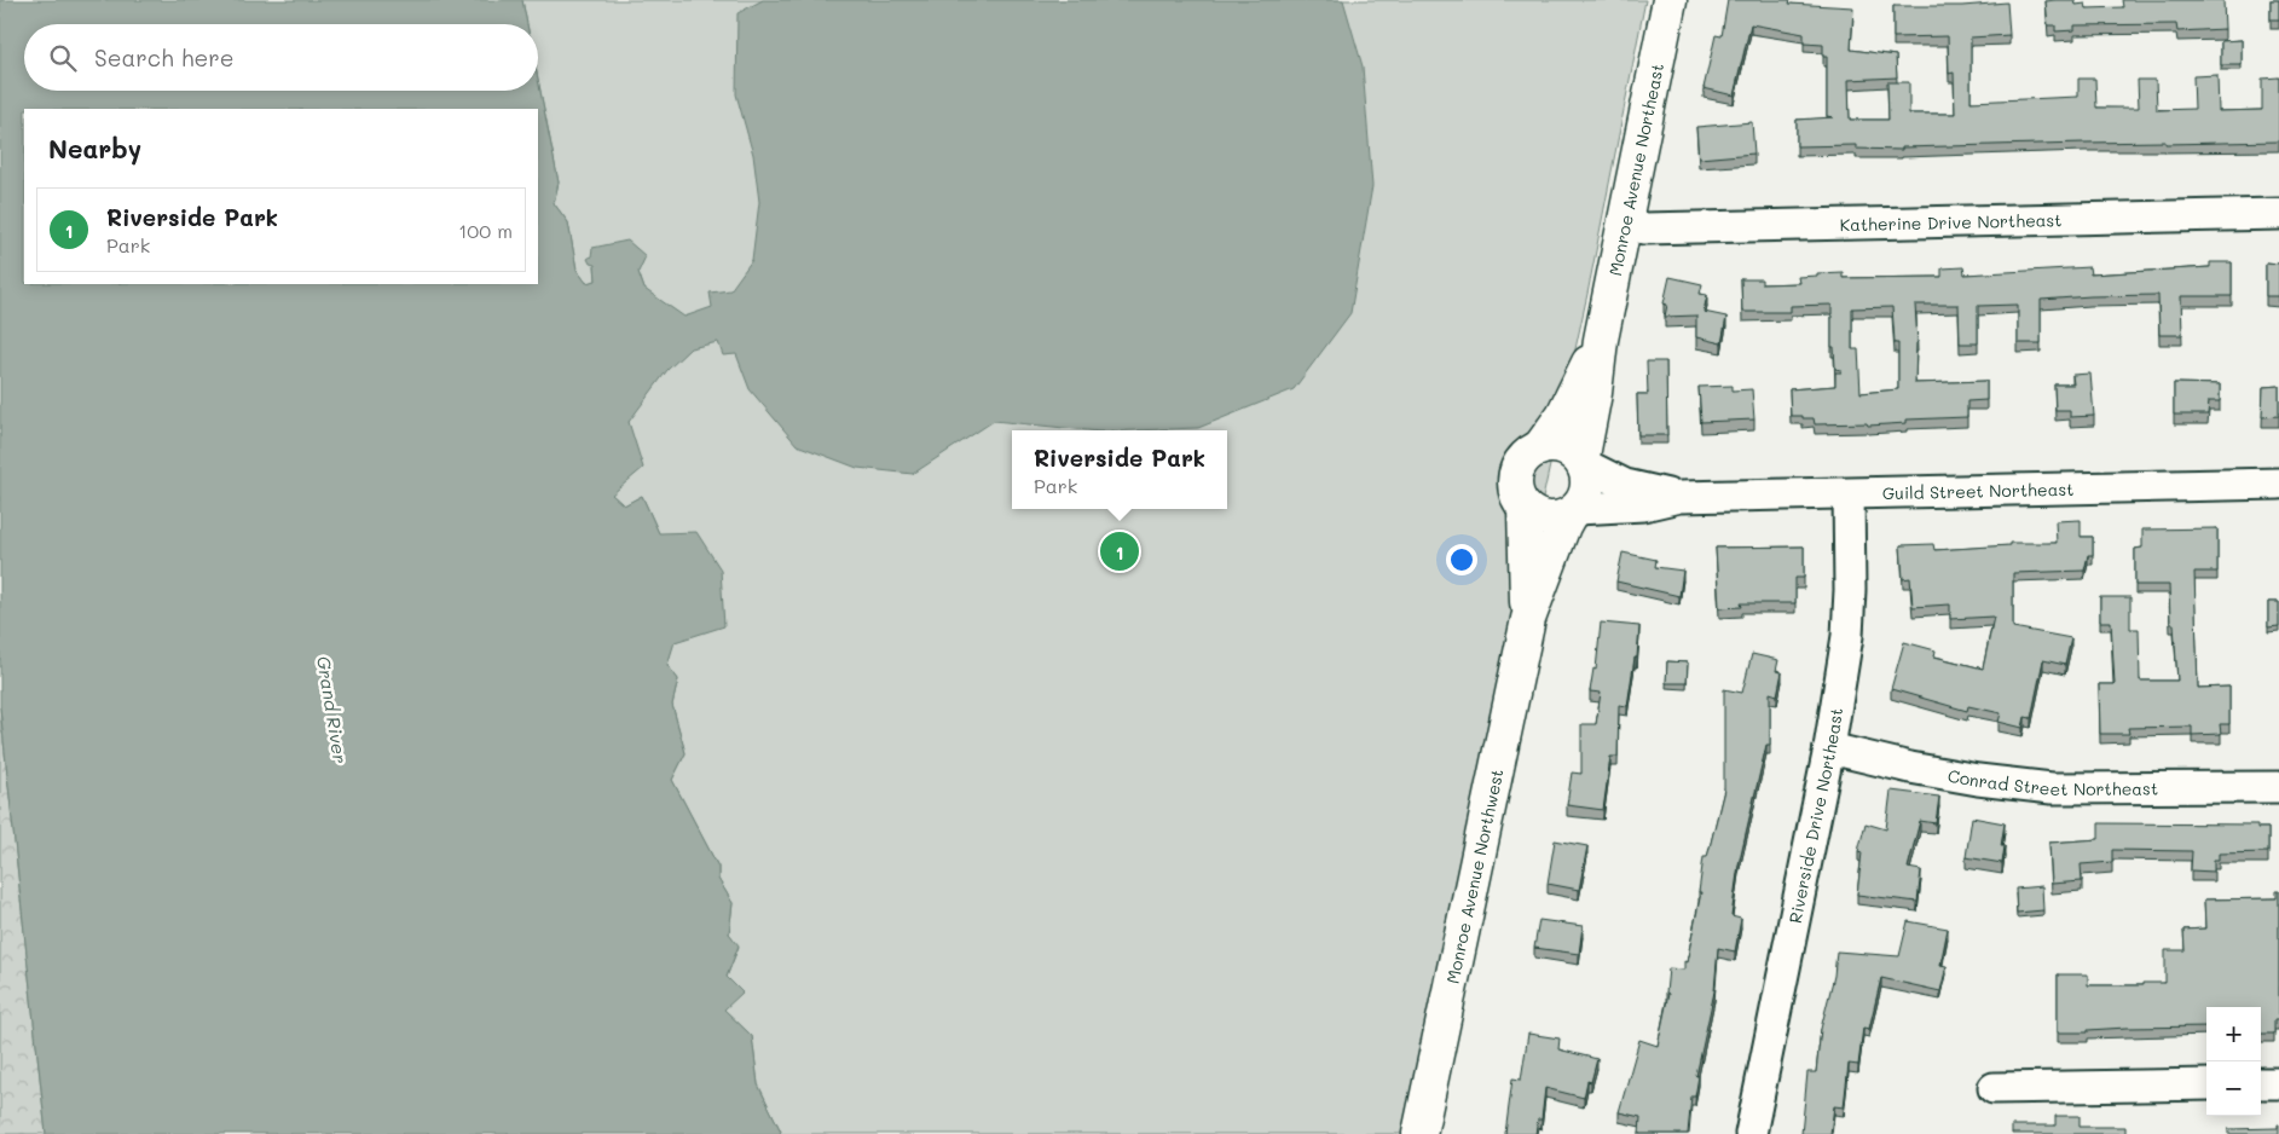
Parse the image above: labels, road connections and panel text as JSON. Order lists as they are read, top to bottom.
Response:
{
  "streets": {
    "main road": ["Monroe Avenue Northeast", "Monroe Avenue Northwest"],
    "street": [
      "Katherine Drive Northeast",
      "Guild Street Northeast",
      "Conrad Street Northeast",
      "Riverside Drive Northeast"
    ]
  },
  "crossings": [
    ["Monroe Avenue Northeast", "Katherine Drive Northeast"],
    ["Monroe Avenue Northeast", "Guild Street Northeast"],
    ["Monroe Avenue Northeast", "Monroe Avenue Northwest"],
    ["Guild Street Northeast", "Riverside Drive Northeast"],
    ["Guild Street Northeast", "Monroe Avenue Northwest"],
    ["Conrad Street Northeast", "Riverside Drive Northeast"]
  ],
  "water": ["Grand River"],
  "page": {
    "search": "Search here",
    "heading": "Nearby",
    "list": [
      {
        "mark": "1",
        "name": "Riverside Park",
        "note": "Park",
        "value": "100 m"
      }
    ],
    "popup": ["Riverside Park", "Park"],
    "pins": "1",
    "map_buttons": ["+", "−"]
  }
}
